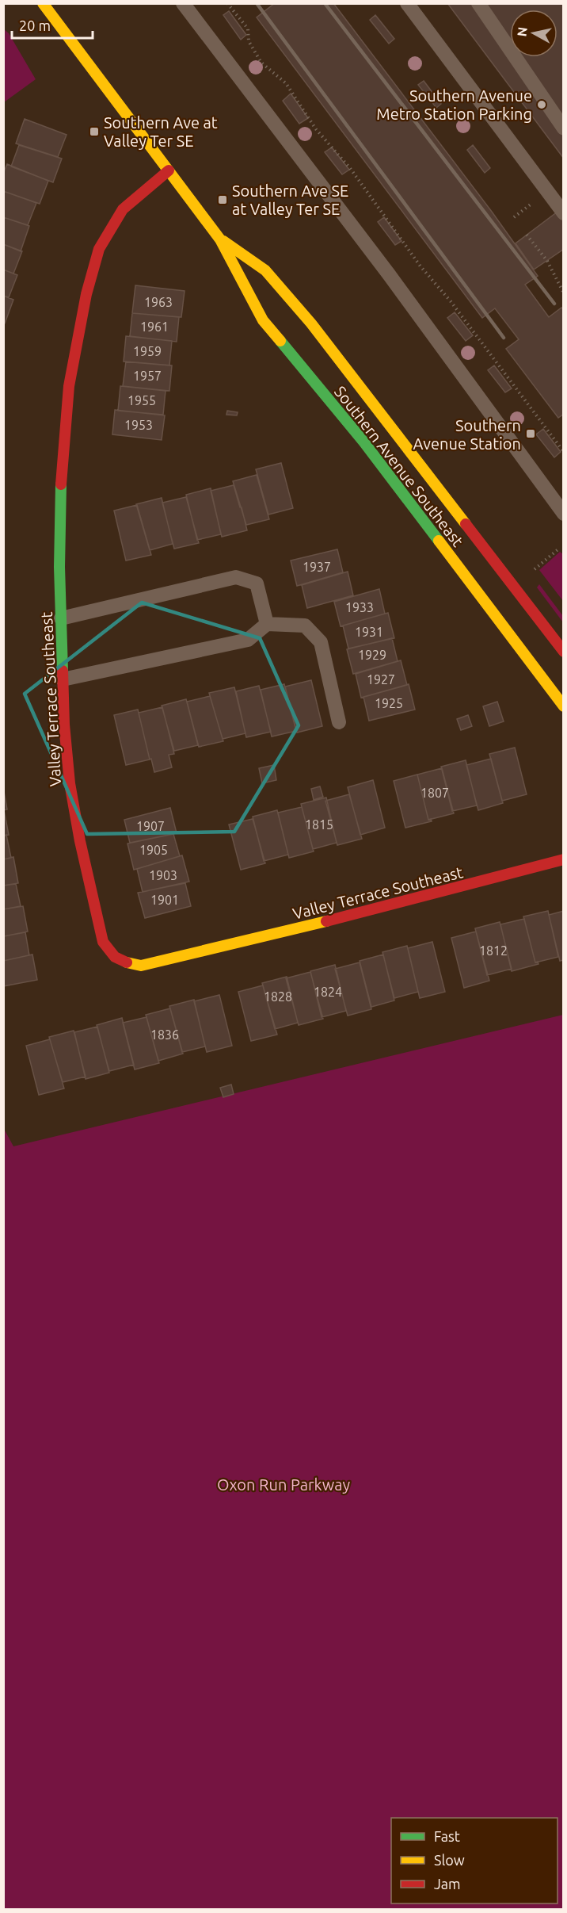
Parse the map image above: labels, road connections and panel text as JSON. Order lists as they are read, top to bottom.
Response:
{
  "streets": {
    "main road": ["Southern Avenue Southeast", "Valley Terrace Southeast"]
  },
  "crossings": [
    ["Southern Avenue Southeast", "Valley Terrace Southeast"]
  ],
  "parks": ["Oxon Run Parkway"],
  "places": {
    "other": ["Southern Avenue Metro Station Parking"],
    "transit": ["Southern Ave at Valley Ter SE", "Southern Ave SE at Valley Ter SE", "Southern Avenue Station"]
  },
  "house_numbers": [
    "1963",
    "1961",
    "1959",
    "1957",
    "1955",
    "1953",
    "1937",
    "1933",
    "1931",
    "1929",
    "1927",
    "1925",
    "1807",
    "1815",
    "1907",
    "1905",
    "1903",
    "1901",
    "1812",
    "1824",
    "1828",
    "1836"
  ],
  "legend": ["Fast", "Slow", "Jam"],
  "scale_bar": "20 m",
  "north": "left"
}
